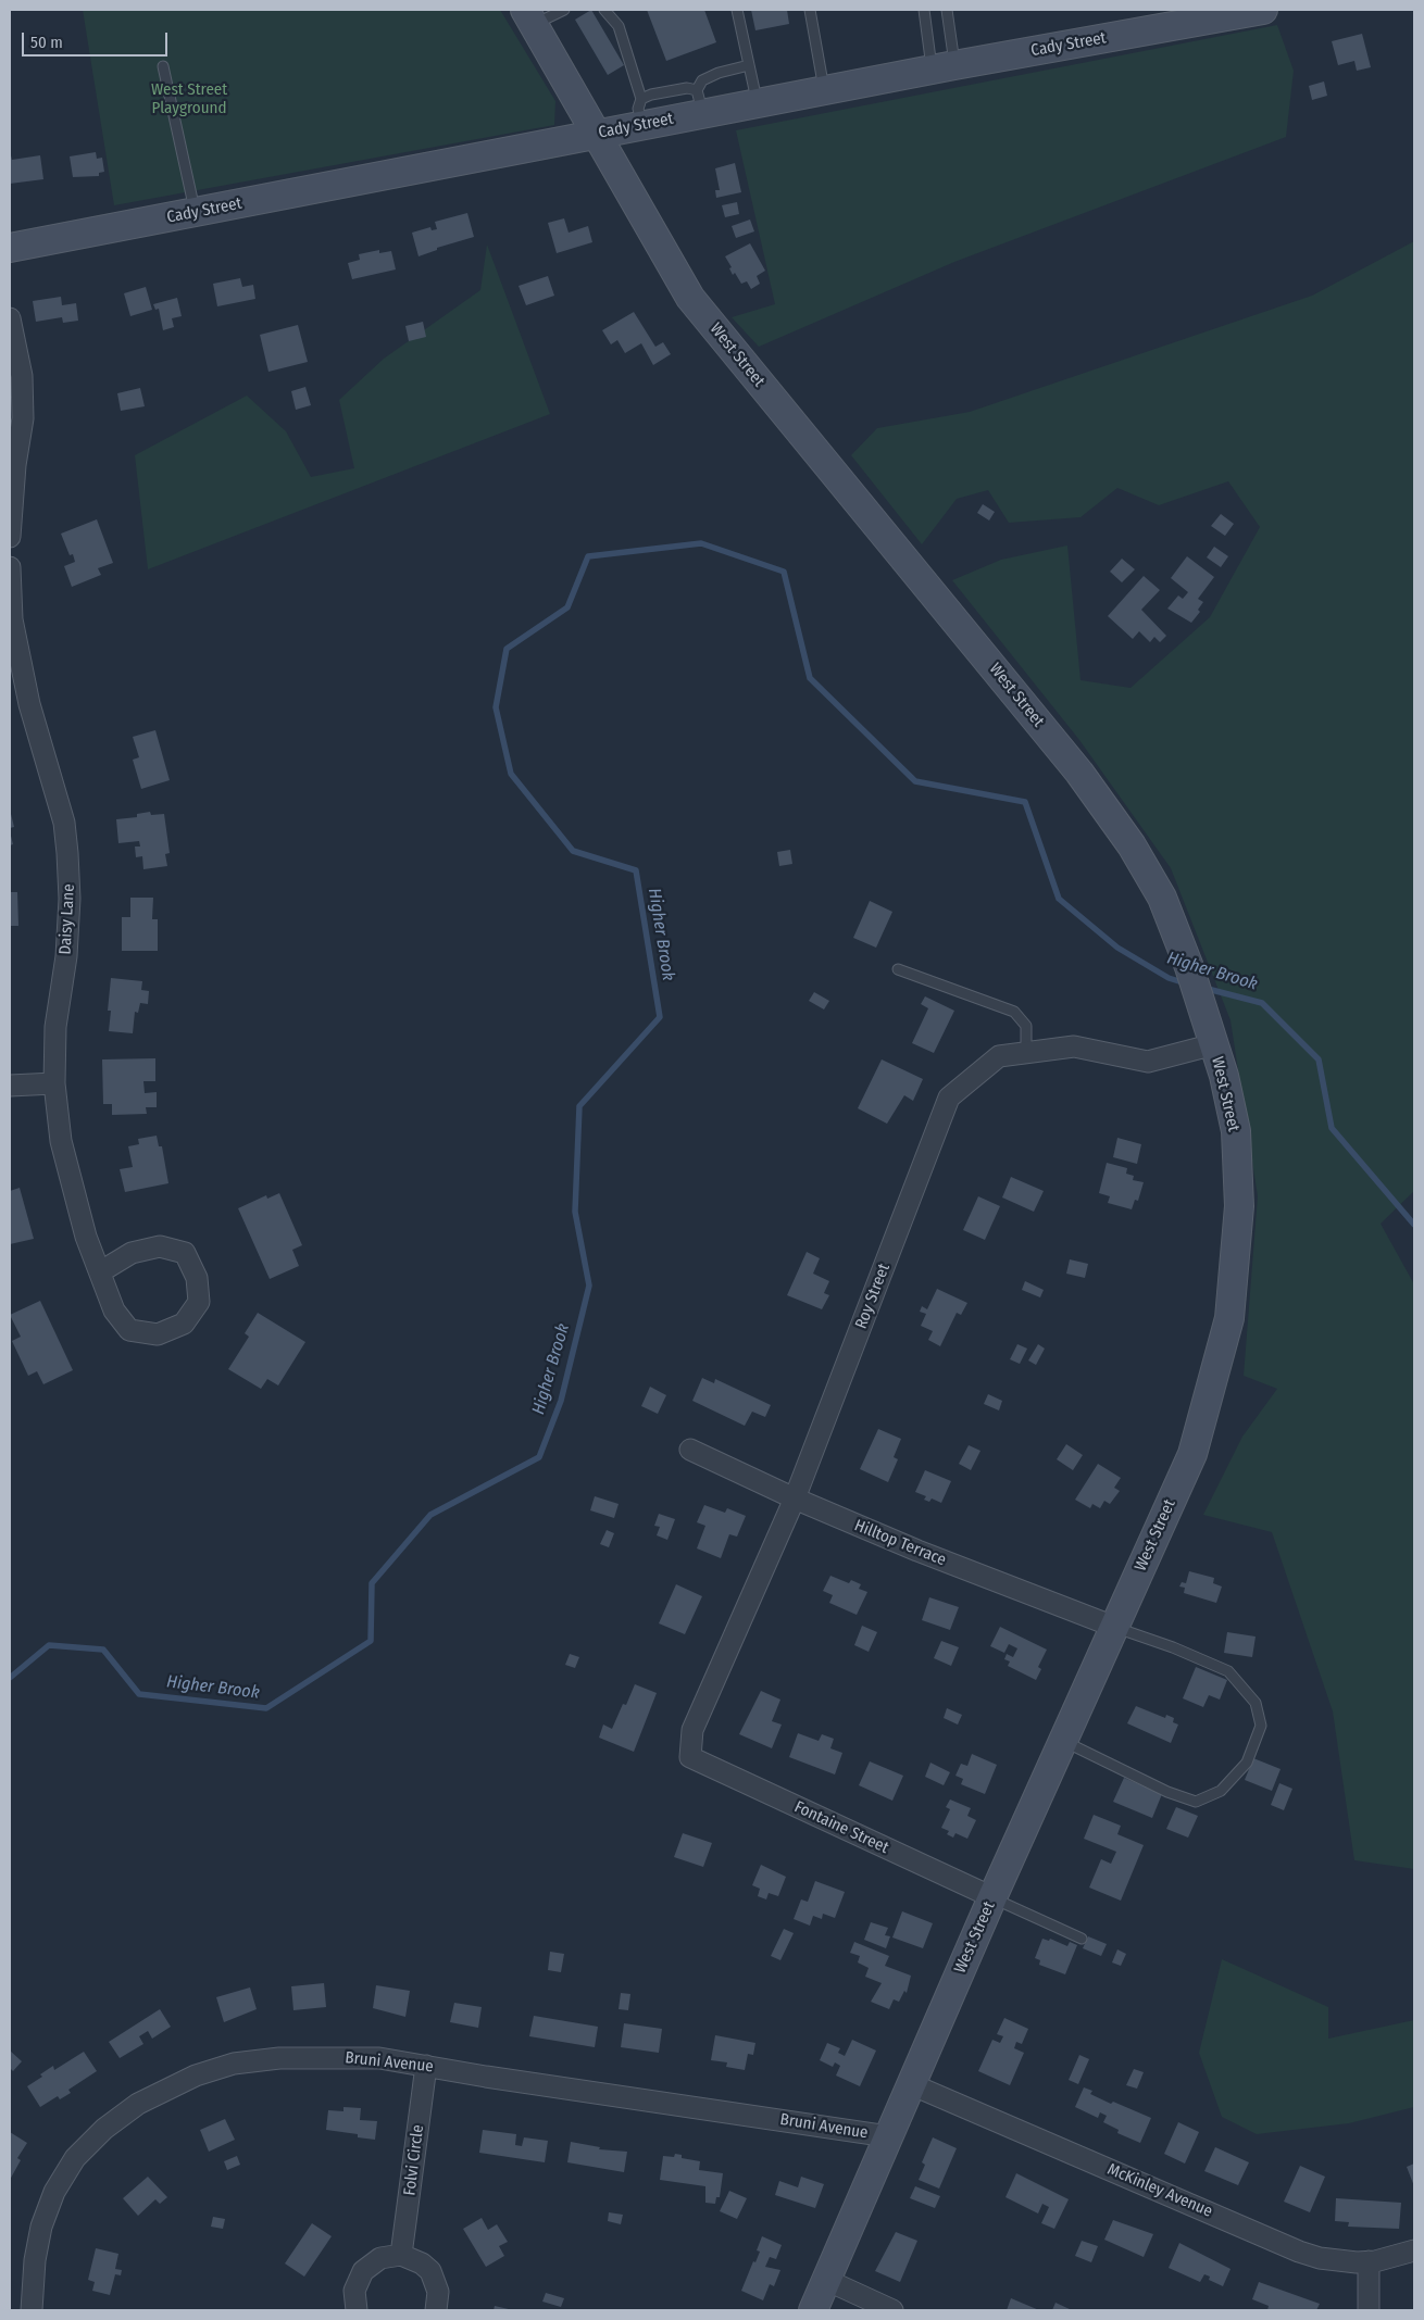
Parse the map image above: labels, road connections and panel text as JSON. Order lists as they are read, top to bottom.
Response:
{
  "streets": {
    "main road": ["Cady Street", "West Street"],
    "street": [
      "Daisy Lane",
      "Roy Street",
      "Hilltop Terrace",
      "Fontaine Street",
      "Bruni Avenue",
      "Folvi Circle",
      "McKinley Avenue"
    ]
  },
  "crossings": [
    ["Cady Street", "West Street"],
    ["West Street", "Roy Street"],
    ["West Street", "Hilltop Terrace"],
    ["West Street", "Fontaine Street"],
    ["West Street", "Bruni Avenue"],
    ["West Street", "McKinley Avenue"],
    ["Roy Street", "Hilltop Terrace"],
    ["Roy Street", "Fontaine Street"],
    ["Bruni Avenue", "Folvi Circle"]
  ],
  "water": ["Higher Brook"],
  "parks": ["West Street Playground"],
  "scale_bar": "50 m"
}
